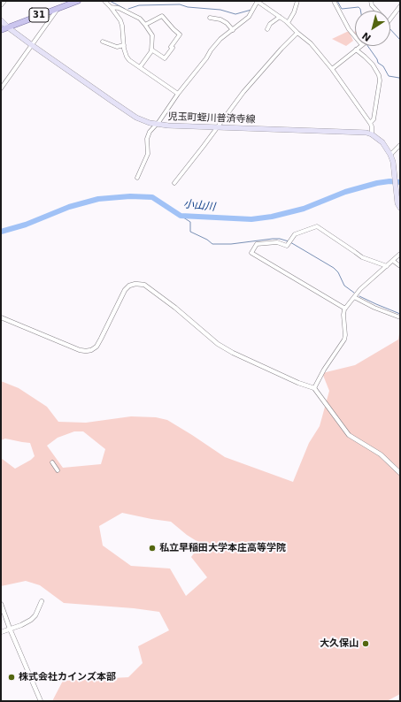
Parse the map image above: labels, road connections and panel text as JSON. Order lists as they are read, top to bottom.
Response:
{
  "streets": {
    "main road": ["31", "児玉町蛭川普済寺線"]
  },
  "crossings": [
    ["31", "児玉町蛭川普済寺線"]
  ],
  "water": ["小山川"],
  "places": ["私立早稲田大学本庄高等学院", "大久保山", "株式会社カインズ本部"],
  "north": "bottom left"
}
